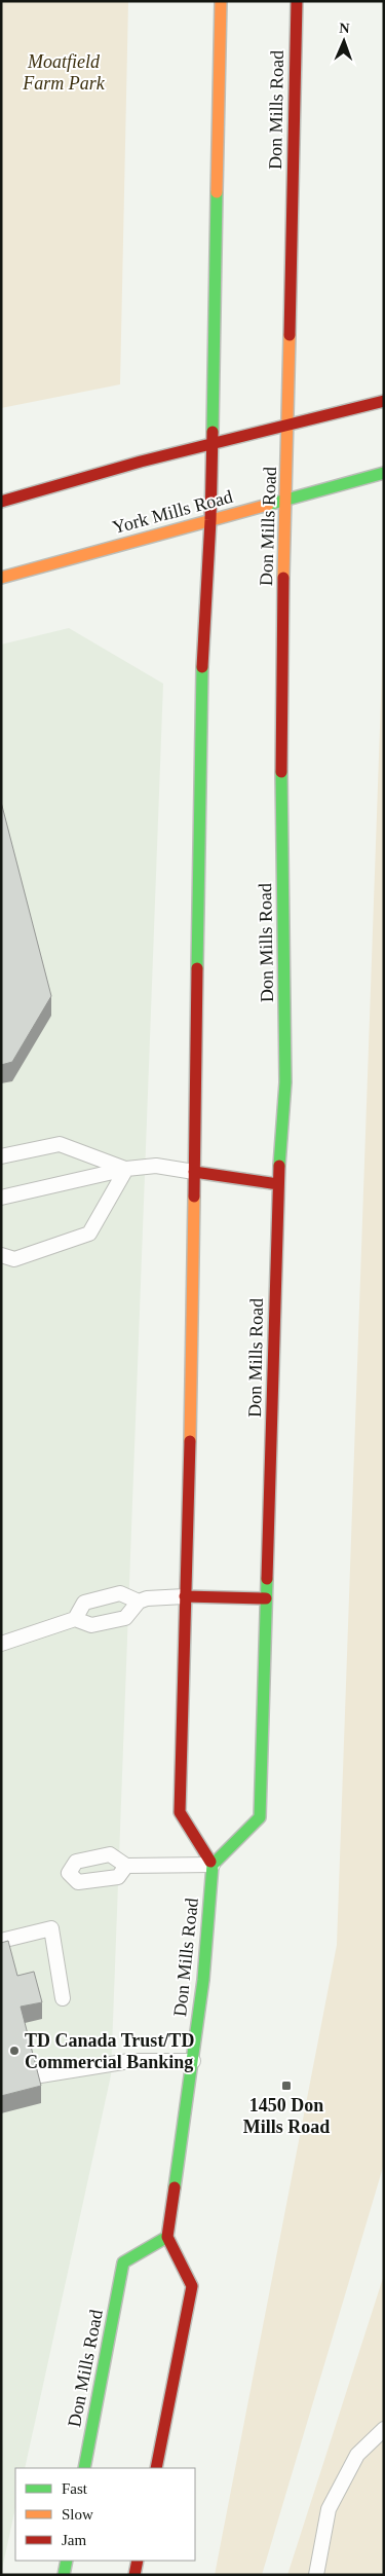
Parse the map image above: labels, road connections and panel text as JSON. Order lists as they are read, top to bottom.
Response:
{
  "streets": {
    "main road": ["Don Mills Road", "York Mills Road"]
  },
  "crossings": [
    ["Don Mills Road", "York Mills Road"]
  ],
  "parks": ["Moatfield Farm Park"],
  "places": {
    "other": ["TD Canada Trust/TD Commercial Banking"],
    "transit": ["1450 Don Mills Road"]
  },
  "legend": ["Fast", "Slow", "Jam"],
  "north": "top"
}
